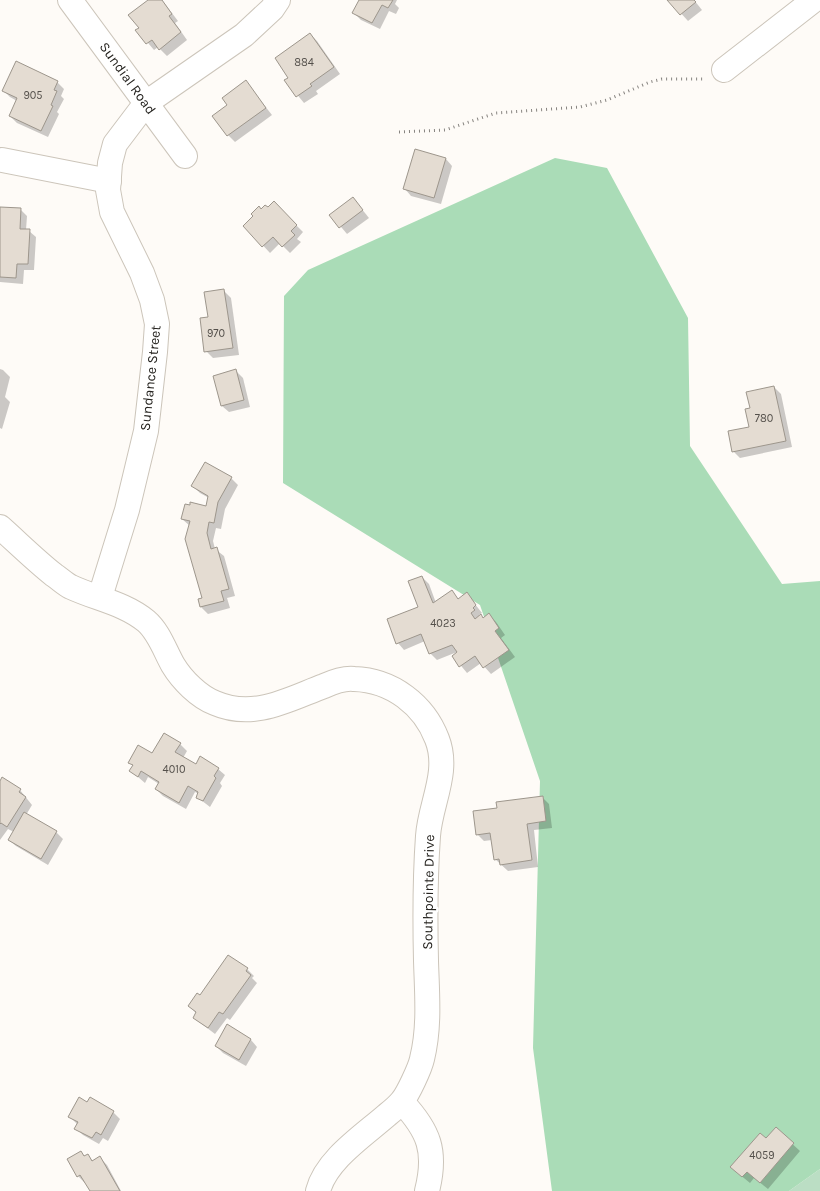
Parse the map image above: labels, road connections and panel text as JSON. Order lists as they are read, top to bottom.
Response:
{
  "streets": {
    "street": ["Sundial Road", "Sundance Street", "Southpointe Drive"]
  },
  "crossings": [
    ["Sundial Road", "Sundance Street"],
    ["Sundance Street", "Southpointe Drive"]
  ],
  "house_numbers": [
    "884",
    "905",
    "970",
    "780",
    "4023",
    "4010",
    "4059"
  ]
}
